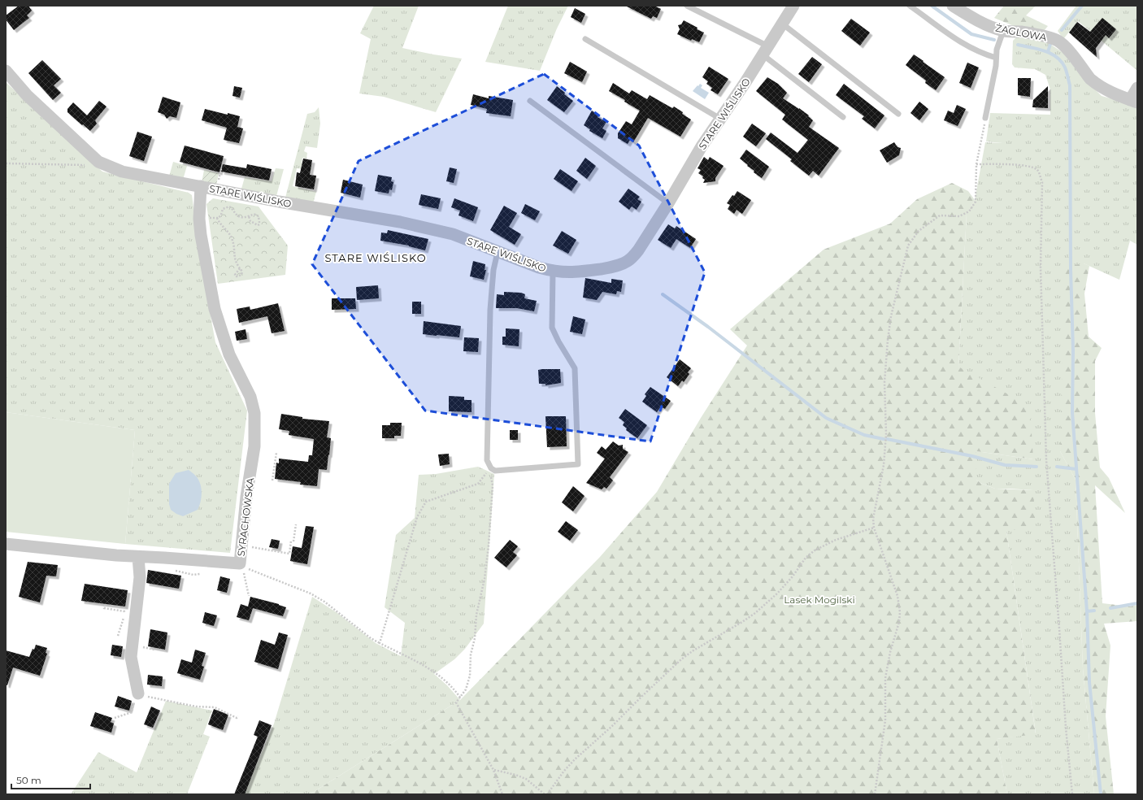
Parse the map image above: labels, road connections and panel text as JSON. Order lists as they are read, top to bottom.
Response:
{
  "streets": {
    "street": ["ŻAGLOWA", "STARE WIŚLISKO", "SYRACHOWSKA"]
  },
  "crossings": [
    ["STARE WIŚLISKO", "SYRACHOWSKA"]
  ],
  "districts": ["STARE WIŚLISKO"],
  "parks": ["Lasek Mogilski"],
  "scale_bar": "50 m"
}
